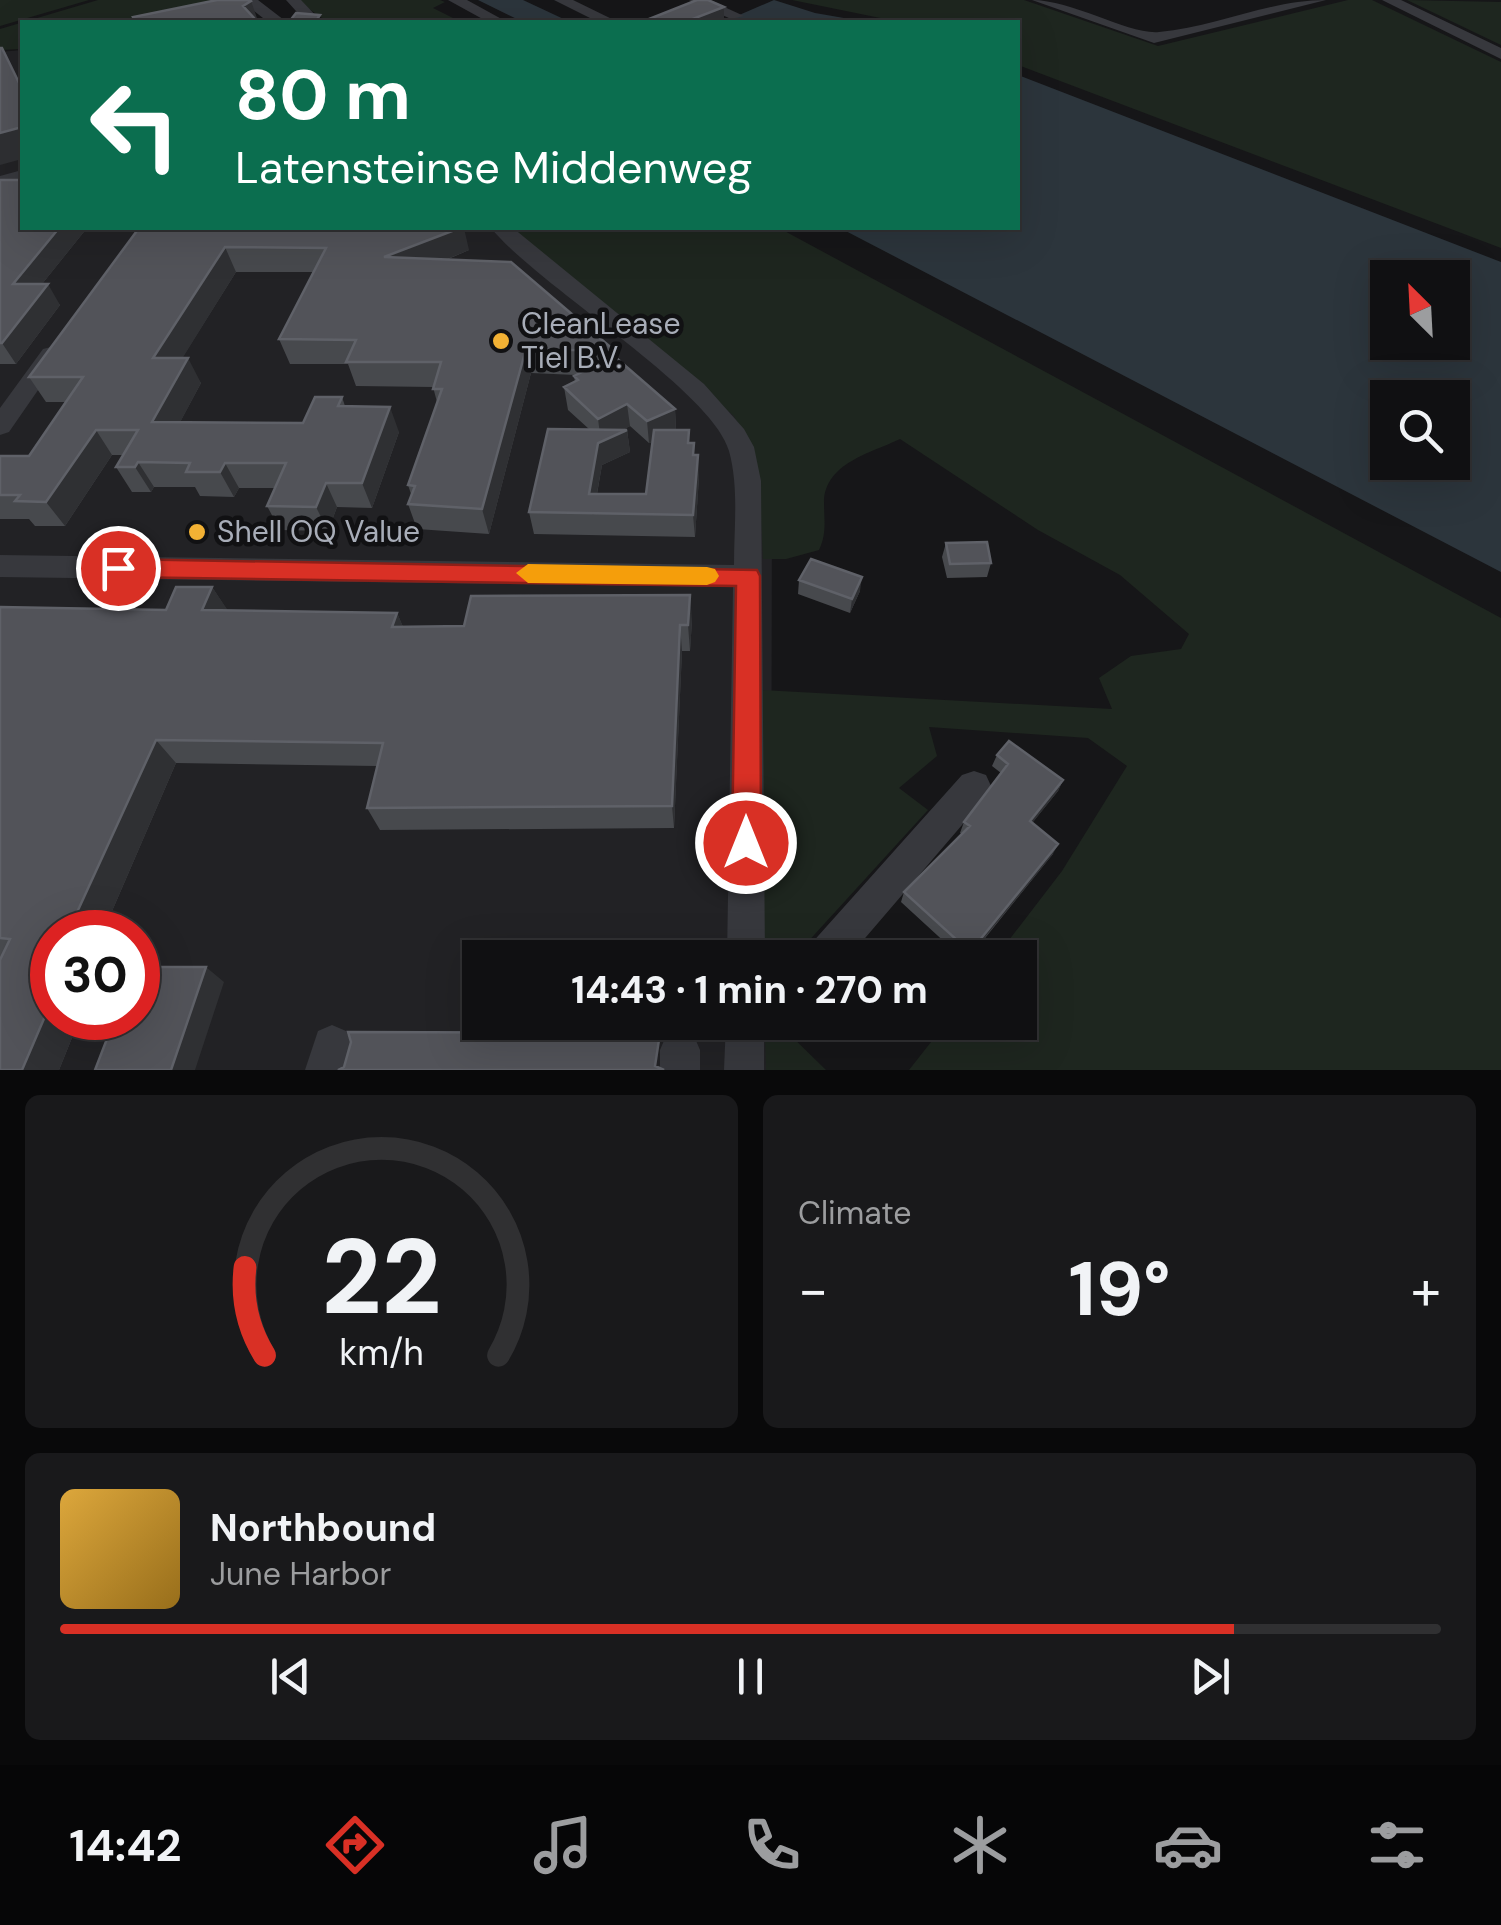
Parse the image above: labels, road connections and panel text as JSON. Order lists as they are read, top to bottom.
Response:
{
  "places": ["CleanLease Tiel B.V.", "Shell OQ Value"],
  "north": "top left",
  "page": {
    "turn": ["80 m", "Latensteinse Middenweg"],
    "limit": "30",
    "trip": "14:43 · 1 min · 270 m",
    "tile": "Climate",
    "heat": ["−", "19°", "+"],
    "song": ["Northbound", "June Harbor"],
    "tabs": "14:42",
    "gauge": ["22", "km/h"]
  }
}
